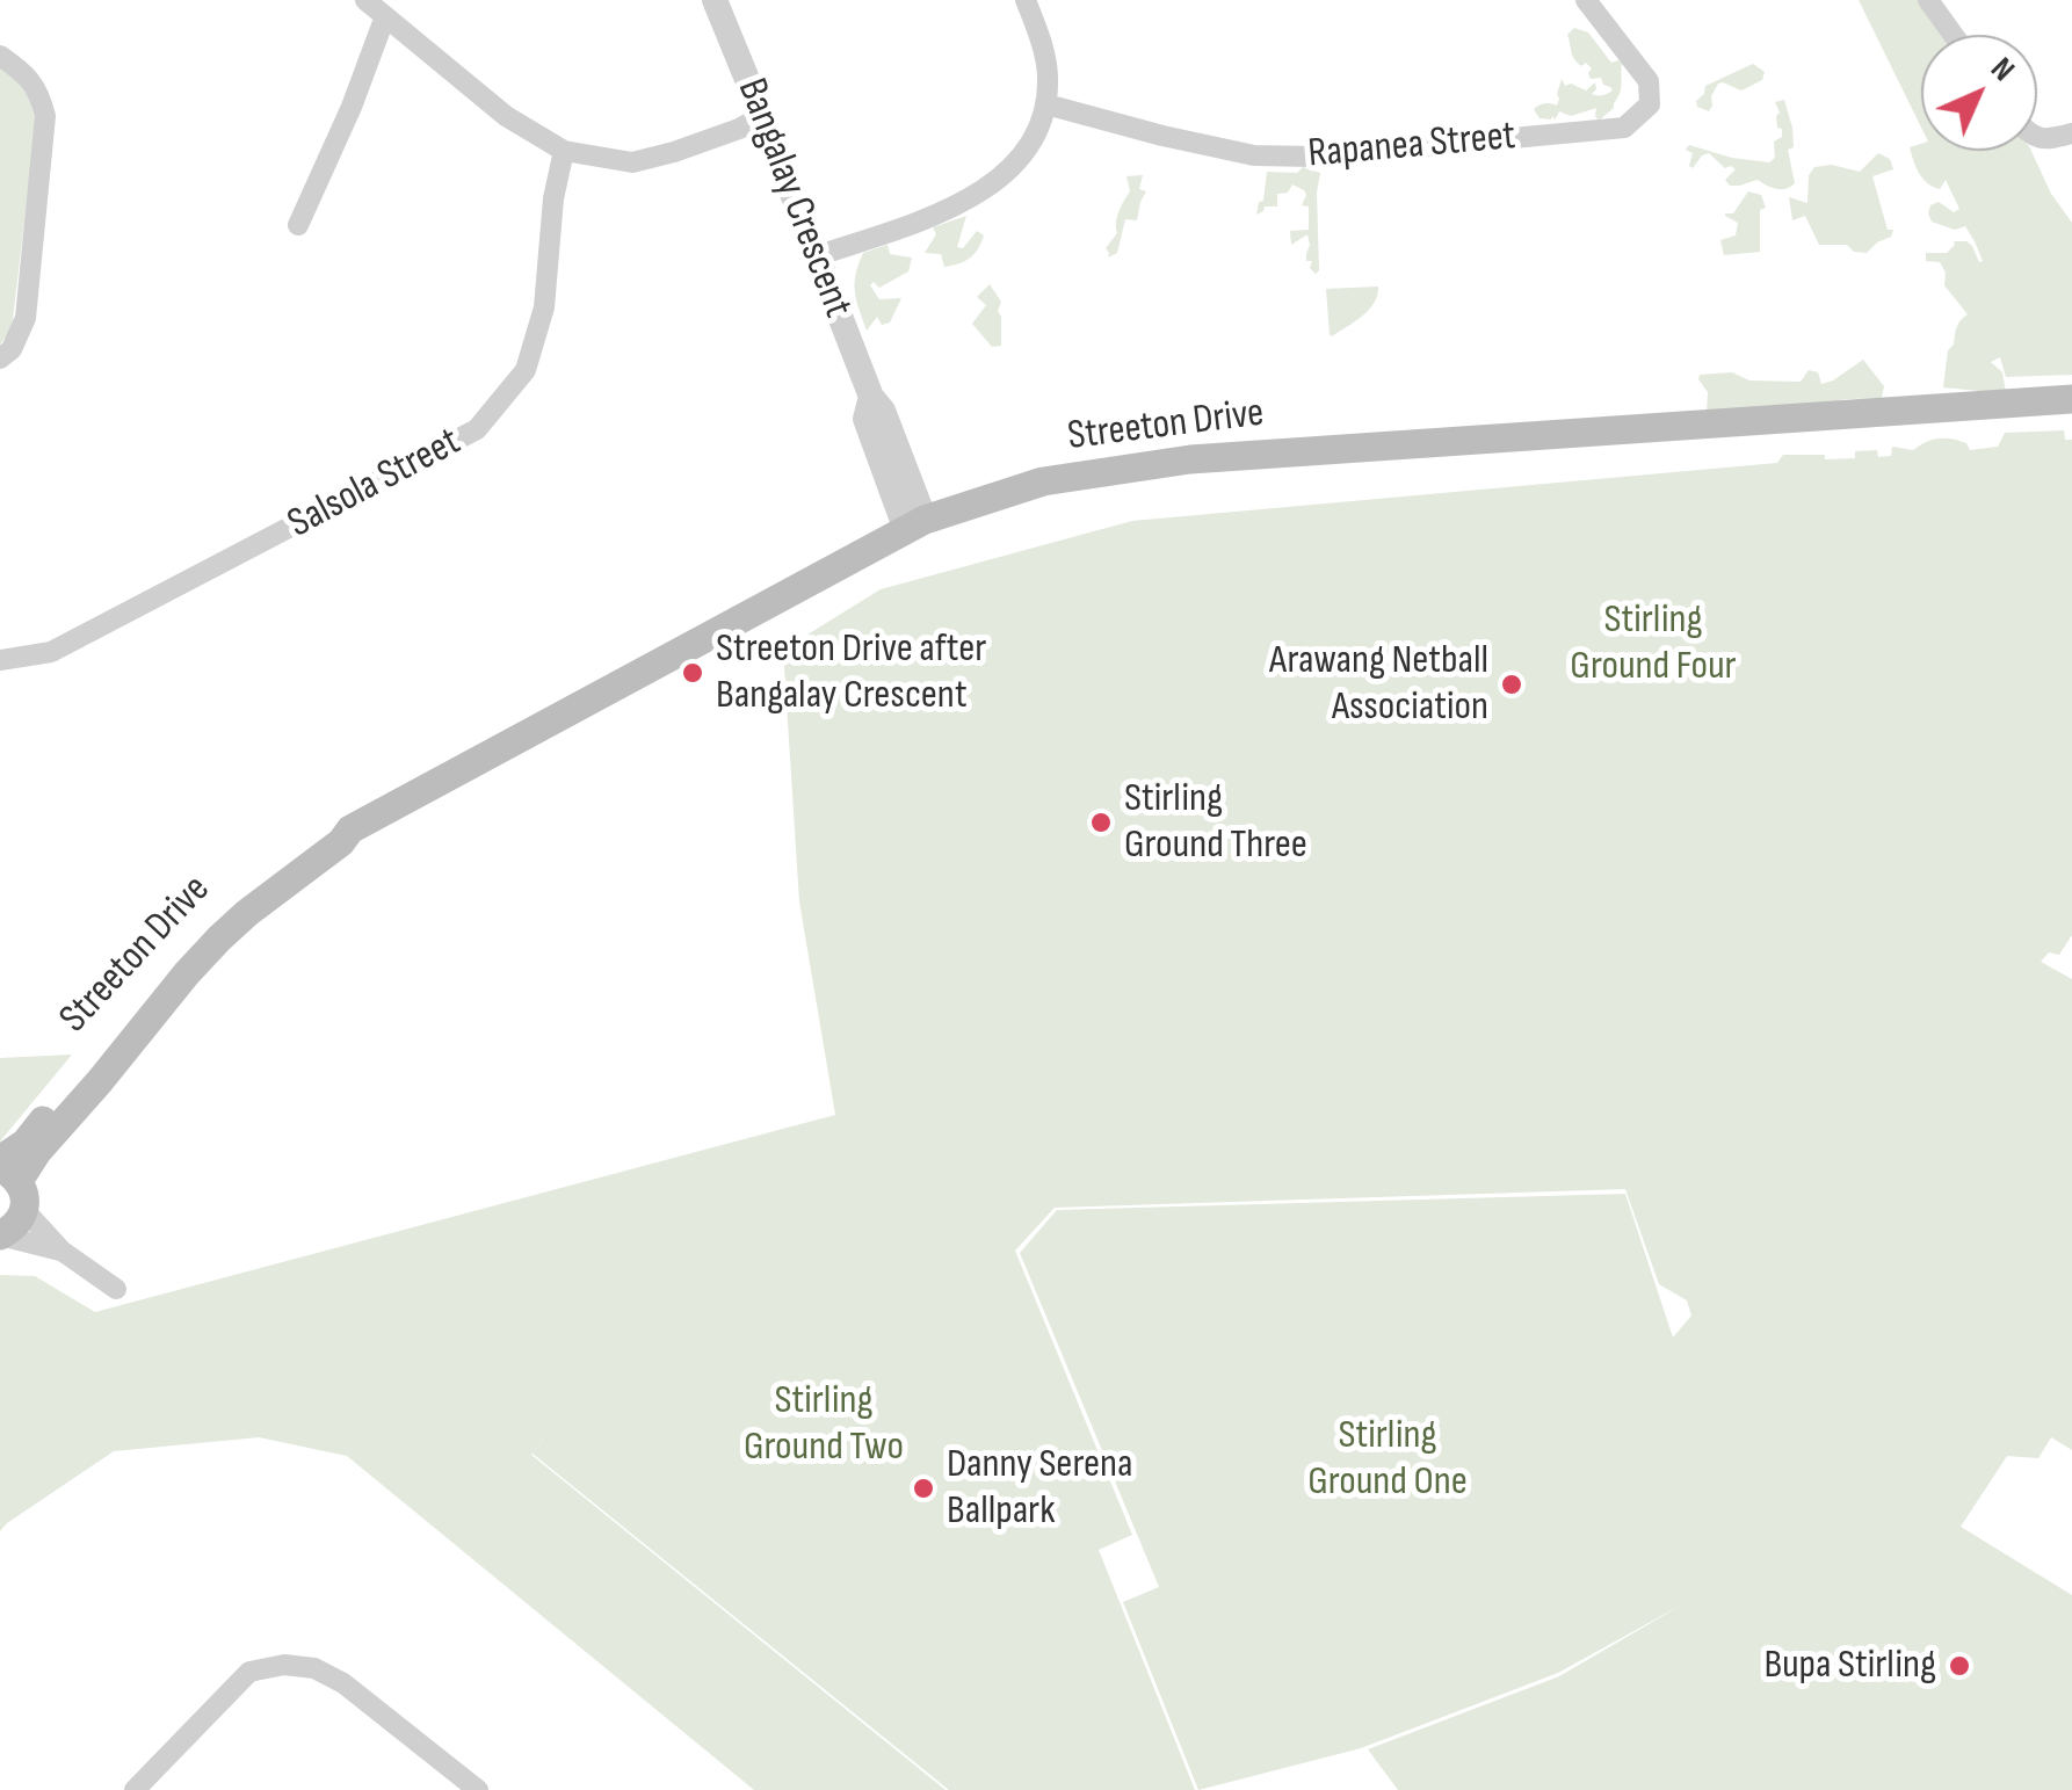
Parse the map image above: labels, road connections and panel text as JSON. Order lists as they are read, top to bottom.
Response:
{
  "streets": {
    "main road": ["Streeton Drive"],
    "street": ["Rapanea Street", "Bangalay Crescent", "Salsola Street"]
  },
  "crossings": [
    ["Bangalay Crescent", "Streeton Drive"]
  ],
  "parks": ["Stirling Ground Four", "Stirling Ground Two", "Stirling Ground One"],
  "places": [
    "Streeton Drive after Bangalay Crescent",
    "Arawang Netball Association",
    "Stirling Ground Three",
    "Danny Serena Ballpark",
    "Bupa Stirling"
  ],
  "north": "top right"
}
